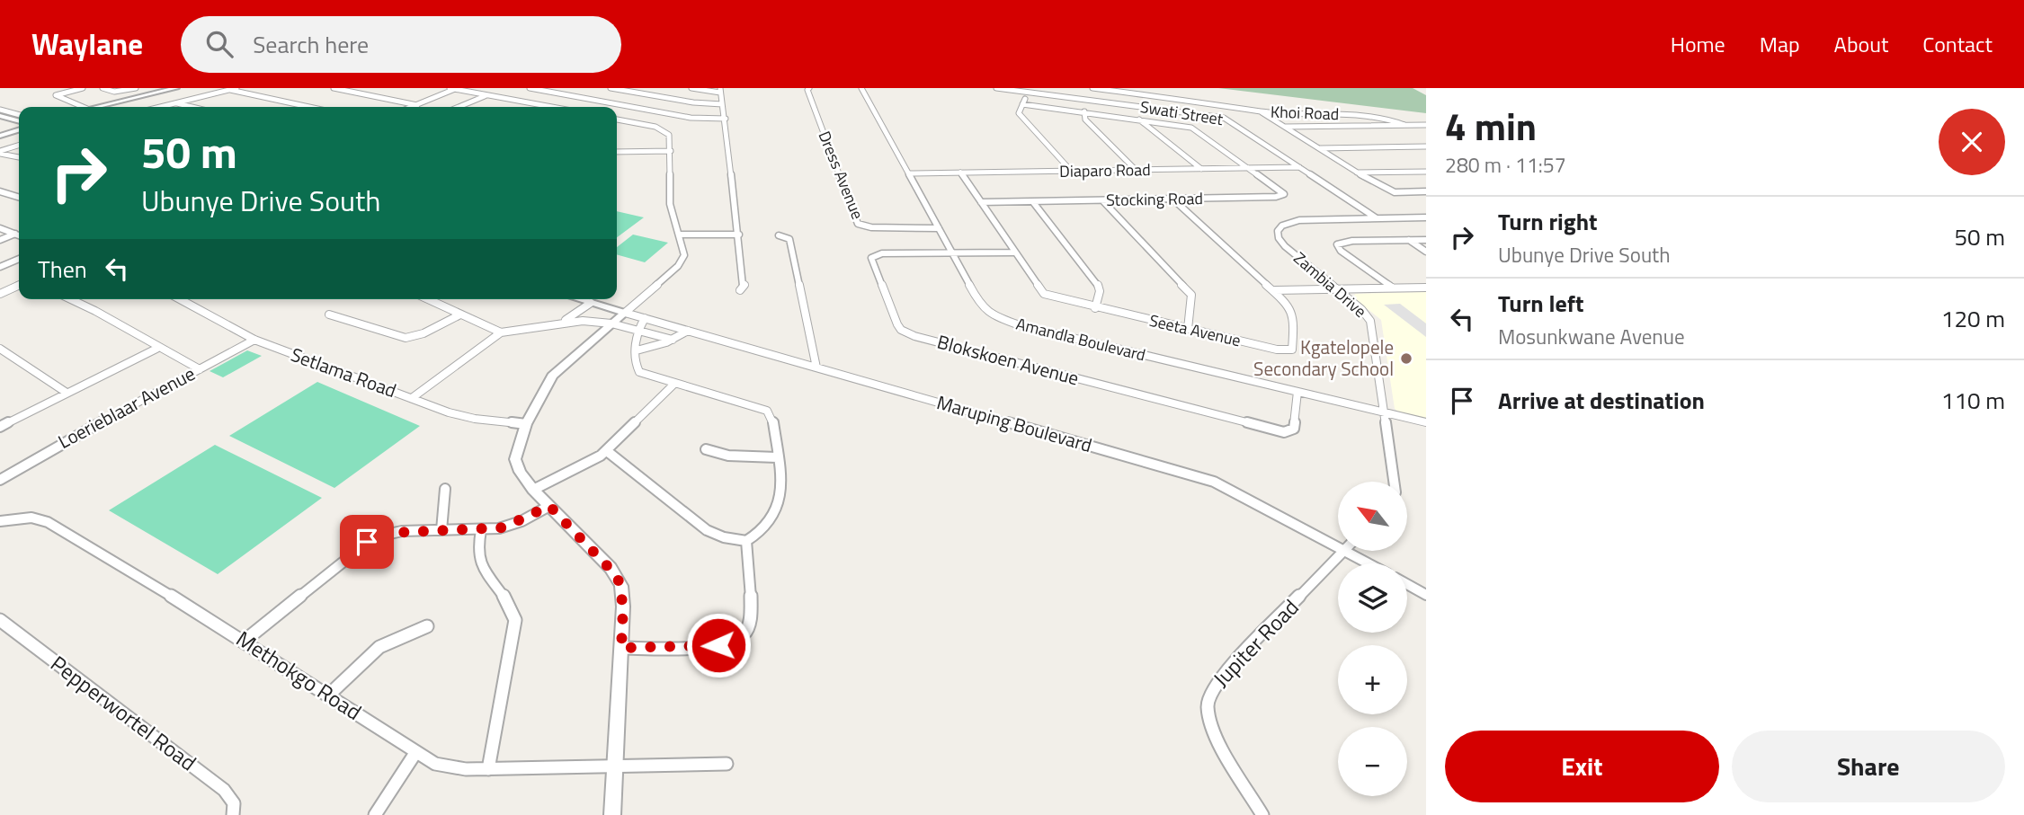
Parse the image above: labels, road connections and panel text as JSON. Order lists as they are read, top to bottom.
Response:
{
  "streets": {
    "street": [
      "Swati Street",
      "Khoi Road",
      "Diaparo Road",
      "Dress Avenue",
      "Stocking Road",
      "Zambia Drive",
      "Seeta Avenue",
      "Amandla Boulevard",
      "Blokskoen Avenue",
      "Setlama Road",
      "Loerieblaar Avenue",
      "Maruping Boulevard",
      "Jupiter Road",
      "Methokgo Road",
      "Pepperwortel Road"
    ]
  },
  "crossings": [
    ["Swati Street", "Diaparo Road"],
    ["Swati Street", "Zambia Drive"],
    ["Diaparo Road", "Stocking Road"],
    ["Diaparo Road", "Seeta Avenue"],
    ["Diaparo Road", "Amandla Boulevard"],
    ["Dress Avenue", "Amandla Boulevard"],
    ["Stocking Road", "Seeta Avenue"],
    ["Zambia Drive", "Amandla Boulevard"],
    ["Seeta Avenue", "Blokskoen Avenue"],
    ["Amandla Boulevard", "Blokskoen Avenue"],
    ["Setlama Road", "Loerieblaar Avenue"]
  ],
  "places": ["Kgatelopele Secondary School"],
  "north": "top left",
  "page": {
    "header": "Waylane",
    "search": "Search here",
    "nav": [
      "Home",
      "Map",
      "About",
      "Contact"
    ],
    "heading": ["4 min", "280 m · 11:57"],
    "turn": ["50 m", "Ubunye Drive South"],
    "list": [
      {
        "name": "Turn right",
        "note": "Ubunye Drive South",
        "value": "50 m"
      },
      {
        "name": "Turn left",
        "note": "Mosunkwane Avenue",
        "value": "120 m"
      },
      {
        "name": "Arrive at destination",
        "value": "110 m"
      }
    ],
    "then": "Then",
    "map_buttons": ["+", "−"],
    "buttons": ["Exit", "Share"]
  }
}
